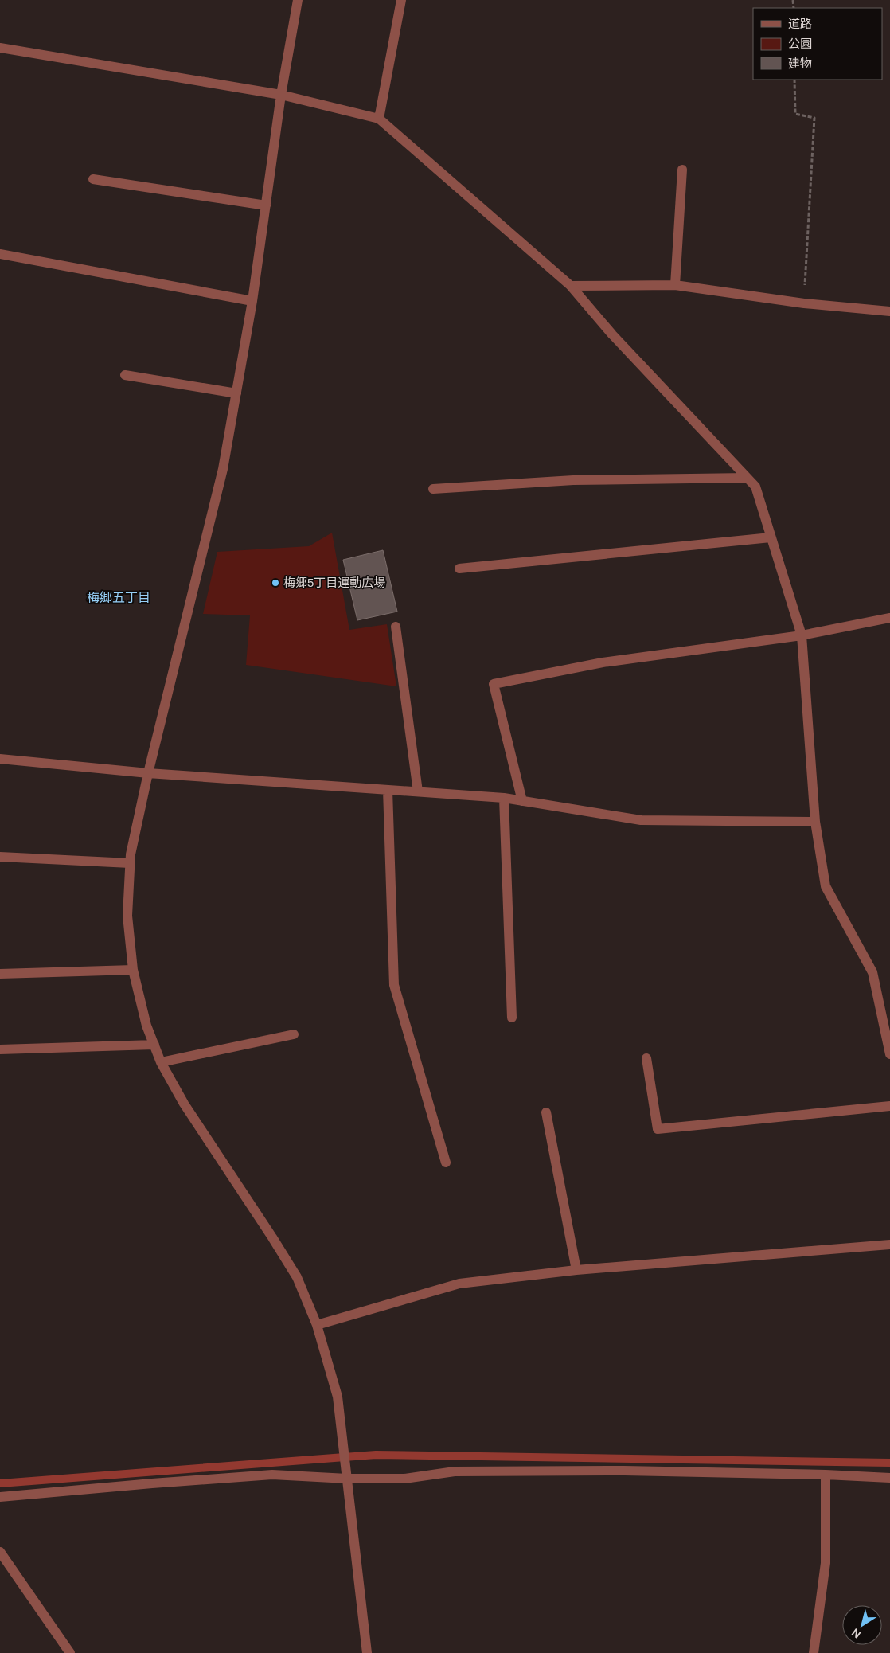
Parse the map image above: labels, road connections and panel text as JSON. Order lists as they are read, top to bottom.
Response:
{
  "districts": ["梅郷五丁目"],
  "places": ["梅郷5丁目運動広場"],
  "legend": ["道路", "公園", "建物"],
  "north": "bottom left"
}
